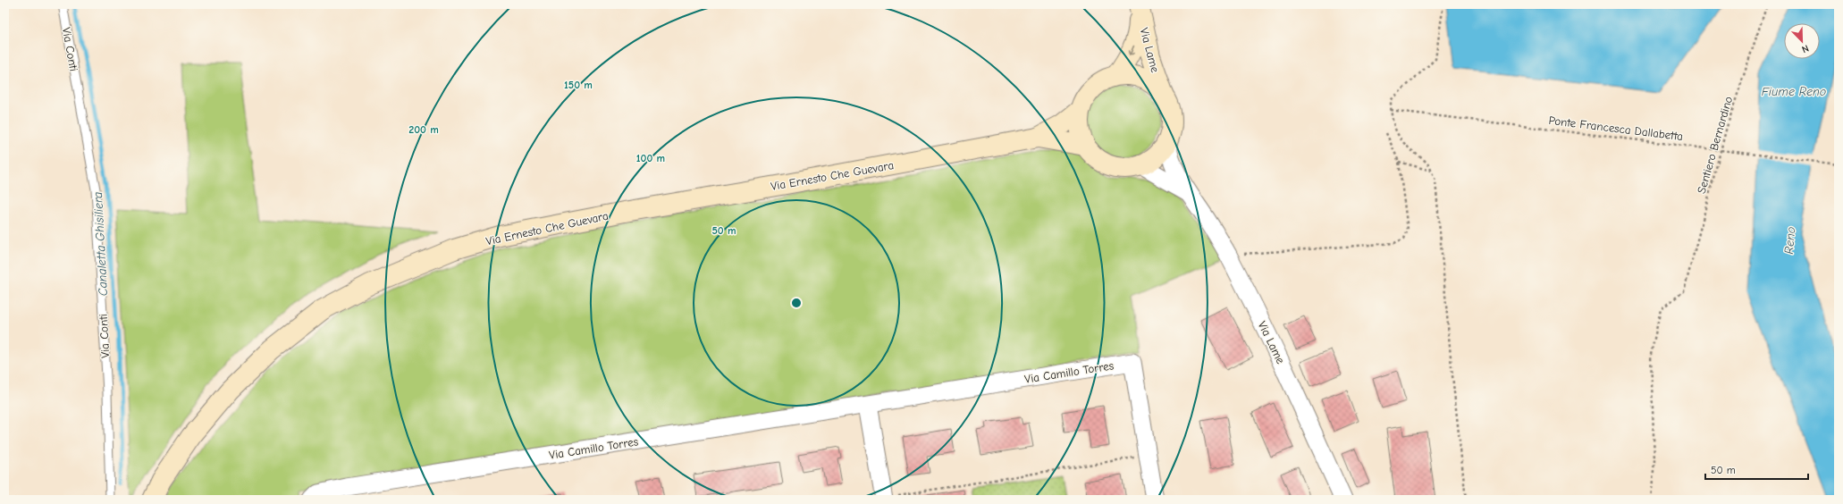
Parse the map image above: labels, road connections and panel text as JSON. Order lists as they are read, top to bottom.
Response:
{
  "streets": {
    "street": ["Via Lame", "Via Ernesto Che Guevara", "Via Camillo Torres"],
    "lane": ["Via Conti"],
    "path": ["Ponte Francesca Dallabetta", "Sentiero Bernardino"]
  },
  "crossings": [
    ["Via Lame", "Via Ernesto Che Guevara"]
  ],
  "water": ["Fiume Reno", "Reno", "Canaletta Ghisiliera"],
  "scale_bar": "50 m",
  "north": "bottom right",
  "rings": [
    "150 m",
    "200 m",
    "100 m",
    "50 m"
  ]
}
